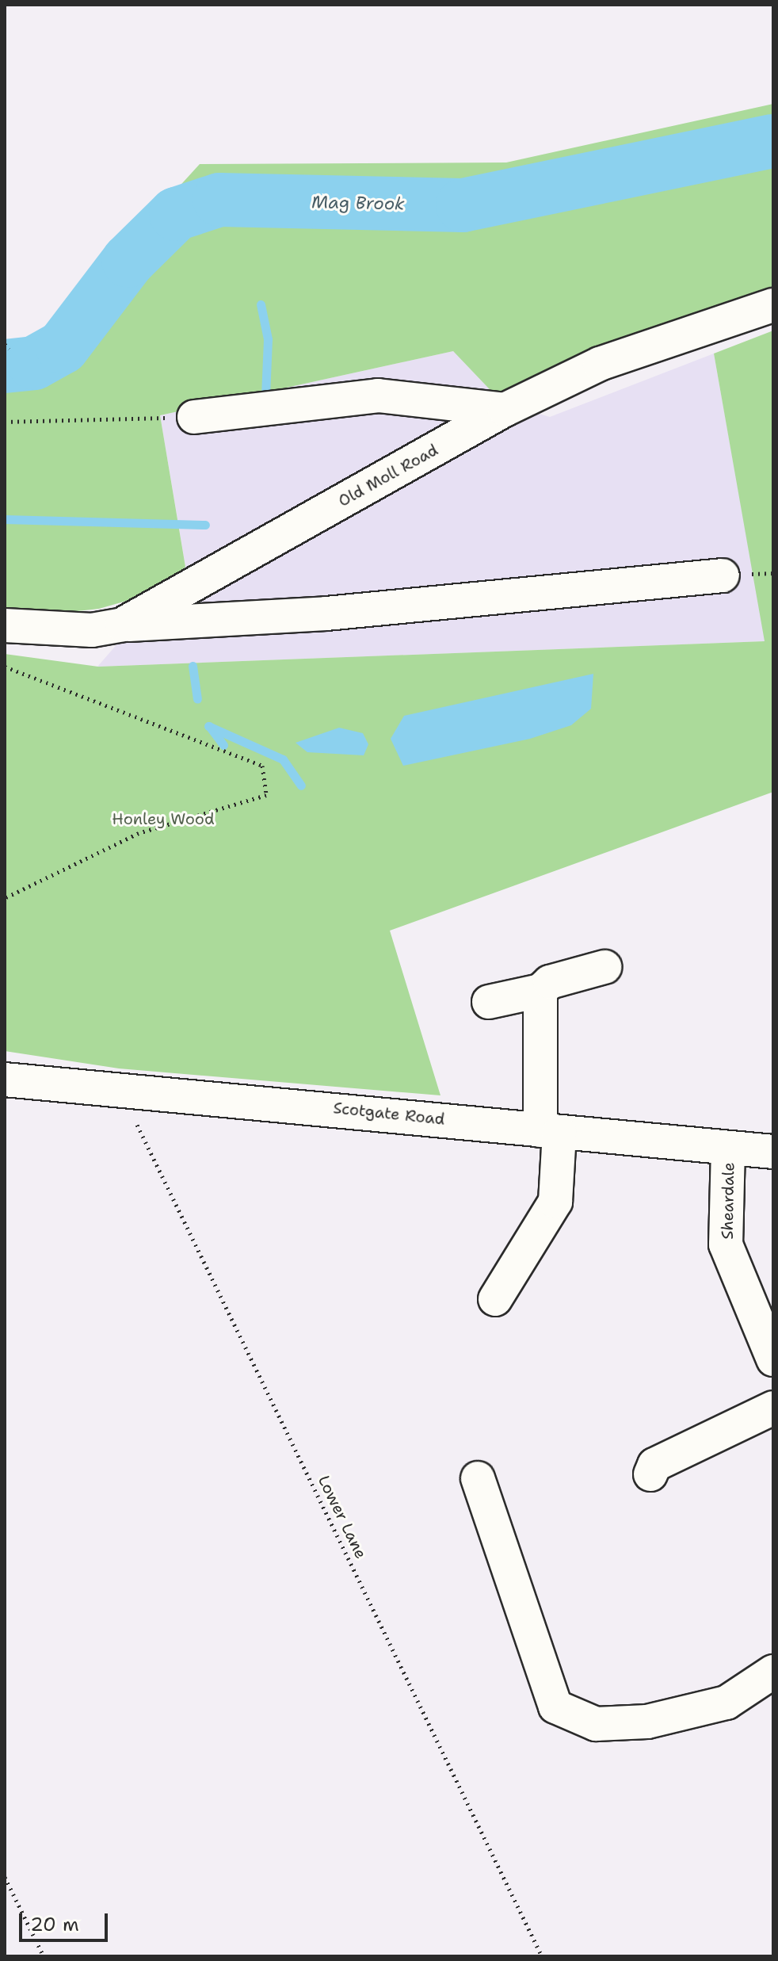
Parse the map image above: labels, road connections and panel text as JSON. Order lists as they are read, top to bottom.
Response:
{
  "streets": {
    "street": ["Old Moll Road", "Scotgate Road", "Sheardale"],
    "path": ["Lower Lane"]
  },
  "crossings": [
    ["Scotgate Road", "Sheardale"],
    ["Scotgate Road", "Lower Lane"]
  ],
  "water": ["Mag Brook"],
  "parks": ["Honley Wood"],
  "scale_bar": "20 m"
}
